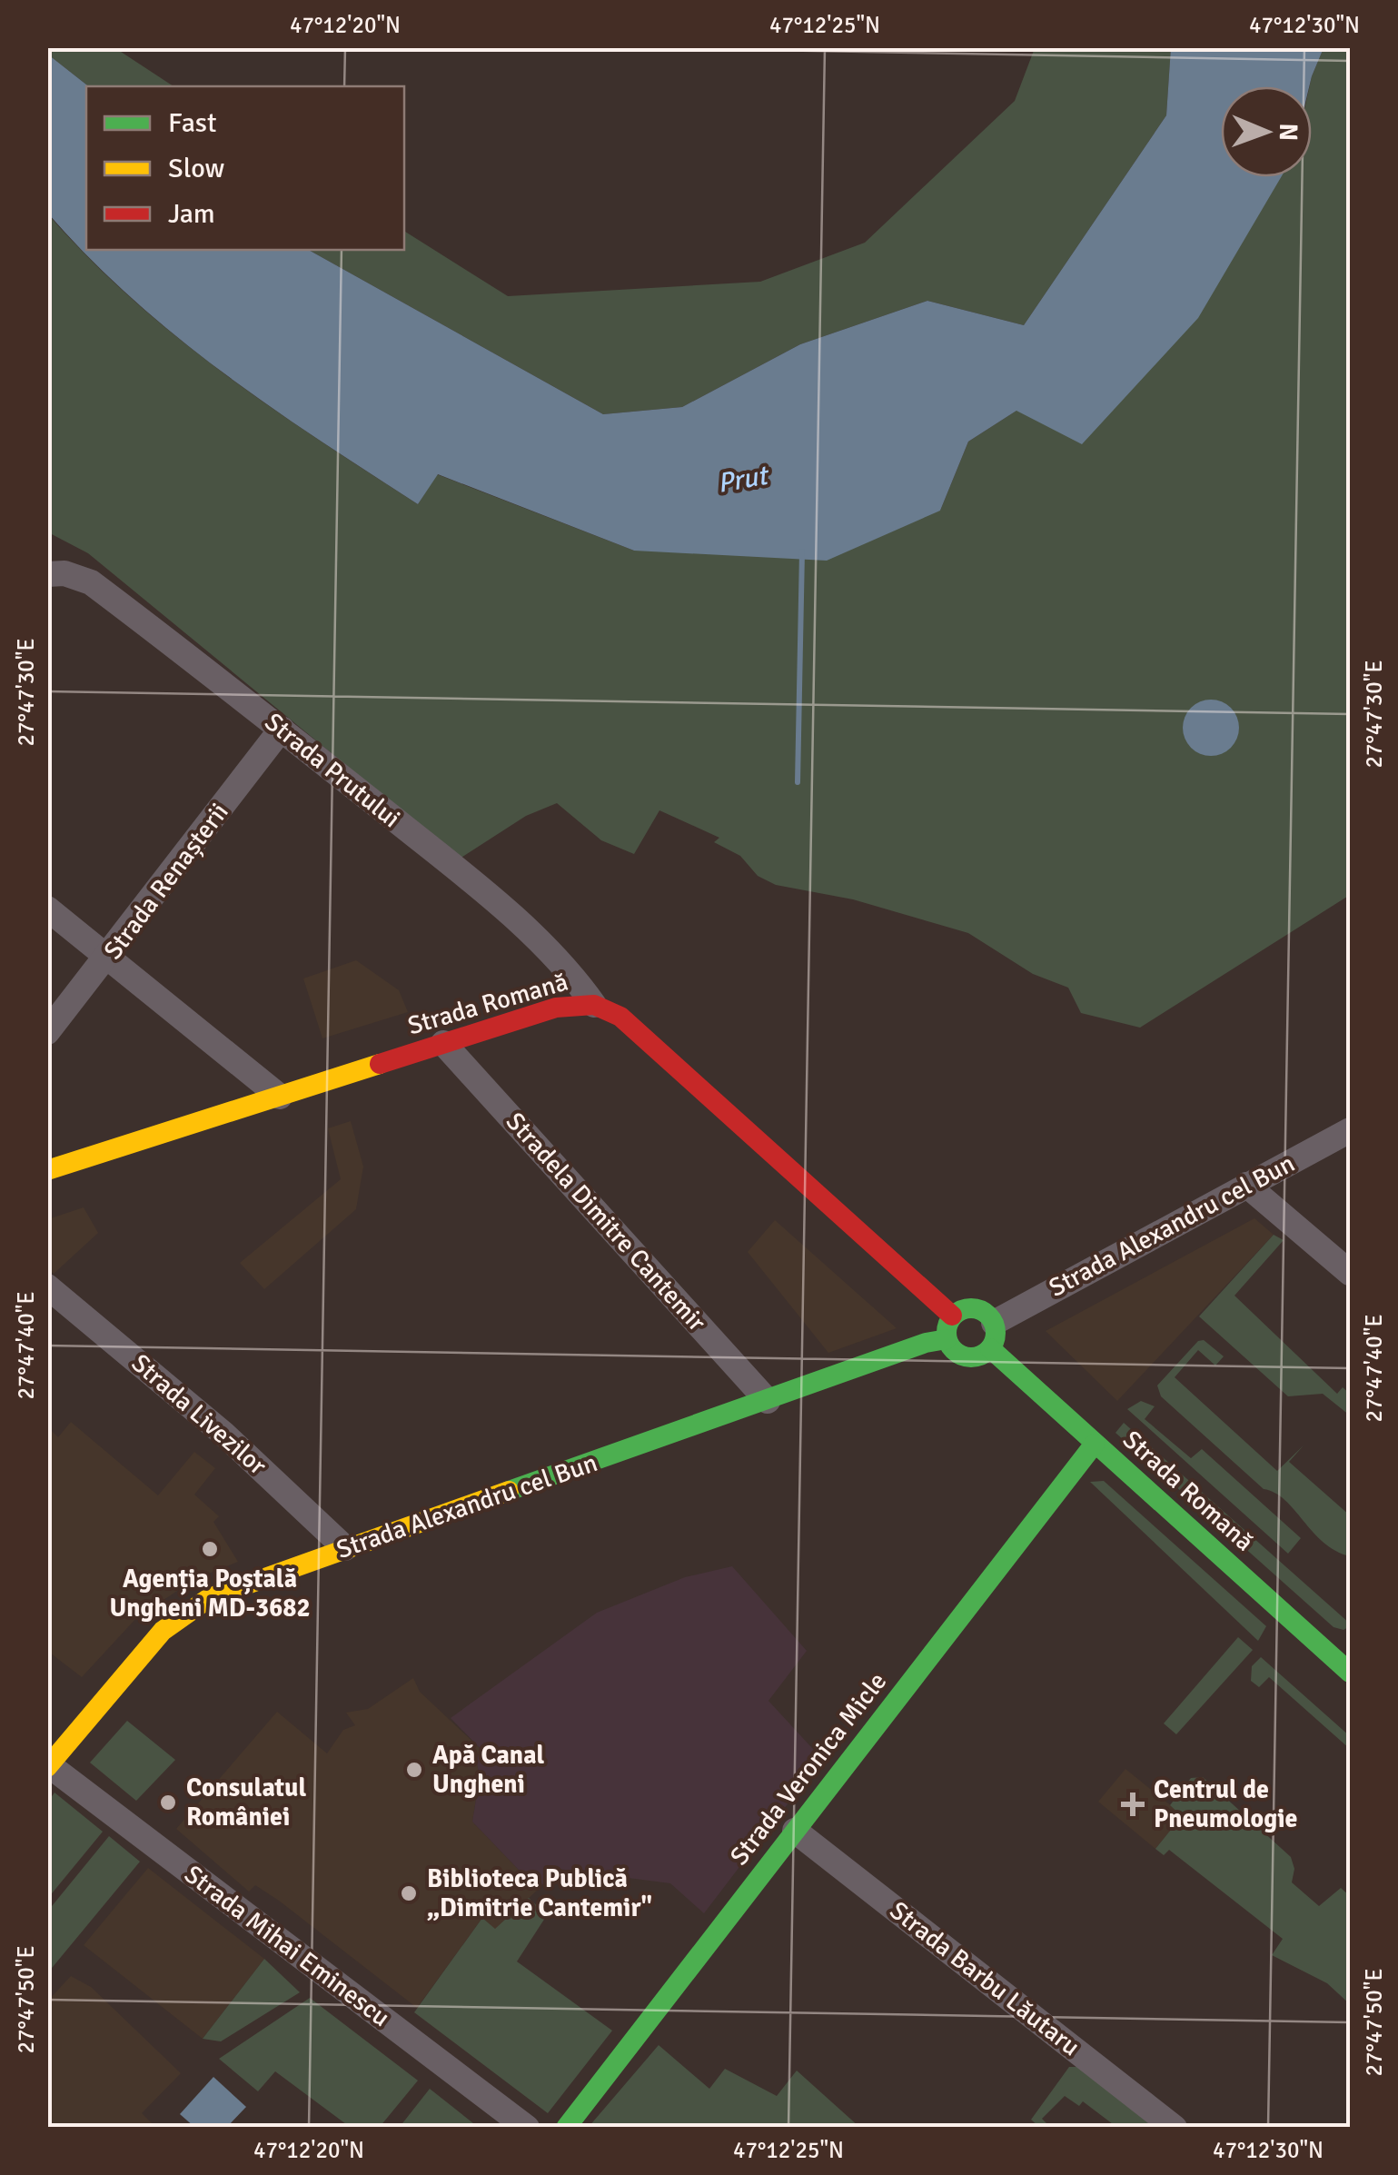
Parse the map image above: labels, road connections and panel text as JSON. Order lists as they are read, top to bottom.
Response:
{
  "streets": {
    "street": [
      "Strada Prutului",
      "Strada Renașterii",
      "Strada Romană",
      "Stradela Dimitre Cantemir",
      "Strada Alexandru cel Bun",
      "Strada Livezilor",
      "Strada Veronica Micle",
      "Strada Mihai Eminescu",
      "Strada Barbu Lăutaru"
    ]
  },
  "crossings": [
    ["Strada Prutului", "Strada Renașterii"],
    ["Strada Prutului", "Strada Romană"],
    ["Strada Romană", "Stradela Dimitre Cantemir"],
    ["Strada Romană", "Strada Alexandru cel Bun"],
    ["Strada Romană", "Strada Veronica Micle"],
    ["Stradela Dimitre Cantemir", "Strada Alexandru cel Bun"],
    ["Strada Alexandru cel Bun", "Strada Livezilor"],
    ["Strada Alexandru cel Bun", "Strada Mihai Eminescu"],
    ["Strada Veronica Micle", "Strada Barbu Lăutaru"]
  ],
  "water": ["Prut"],
  "places": {
    "other": [
      "Agenția Poștală Ungheni MD-3682",
      "Apă Canal Ungheni",
      "Consulatul României",
      "Biblioteca Publică „Dimitrie Cantemir\""
    ],
    "health": ["Centrul de Pneumologie"]
  },
  "legend": ["Fast", "Slow", "Jam"],
  "north": "right",
  "coordinates": [
    "47°12'20\"N",
    "47°12'25\"N",
    "47°12'30\"N",
    "27°47'30\"E",
    "27°47'40\"E",
    "27°47'50\"E"
  ]
}
